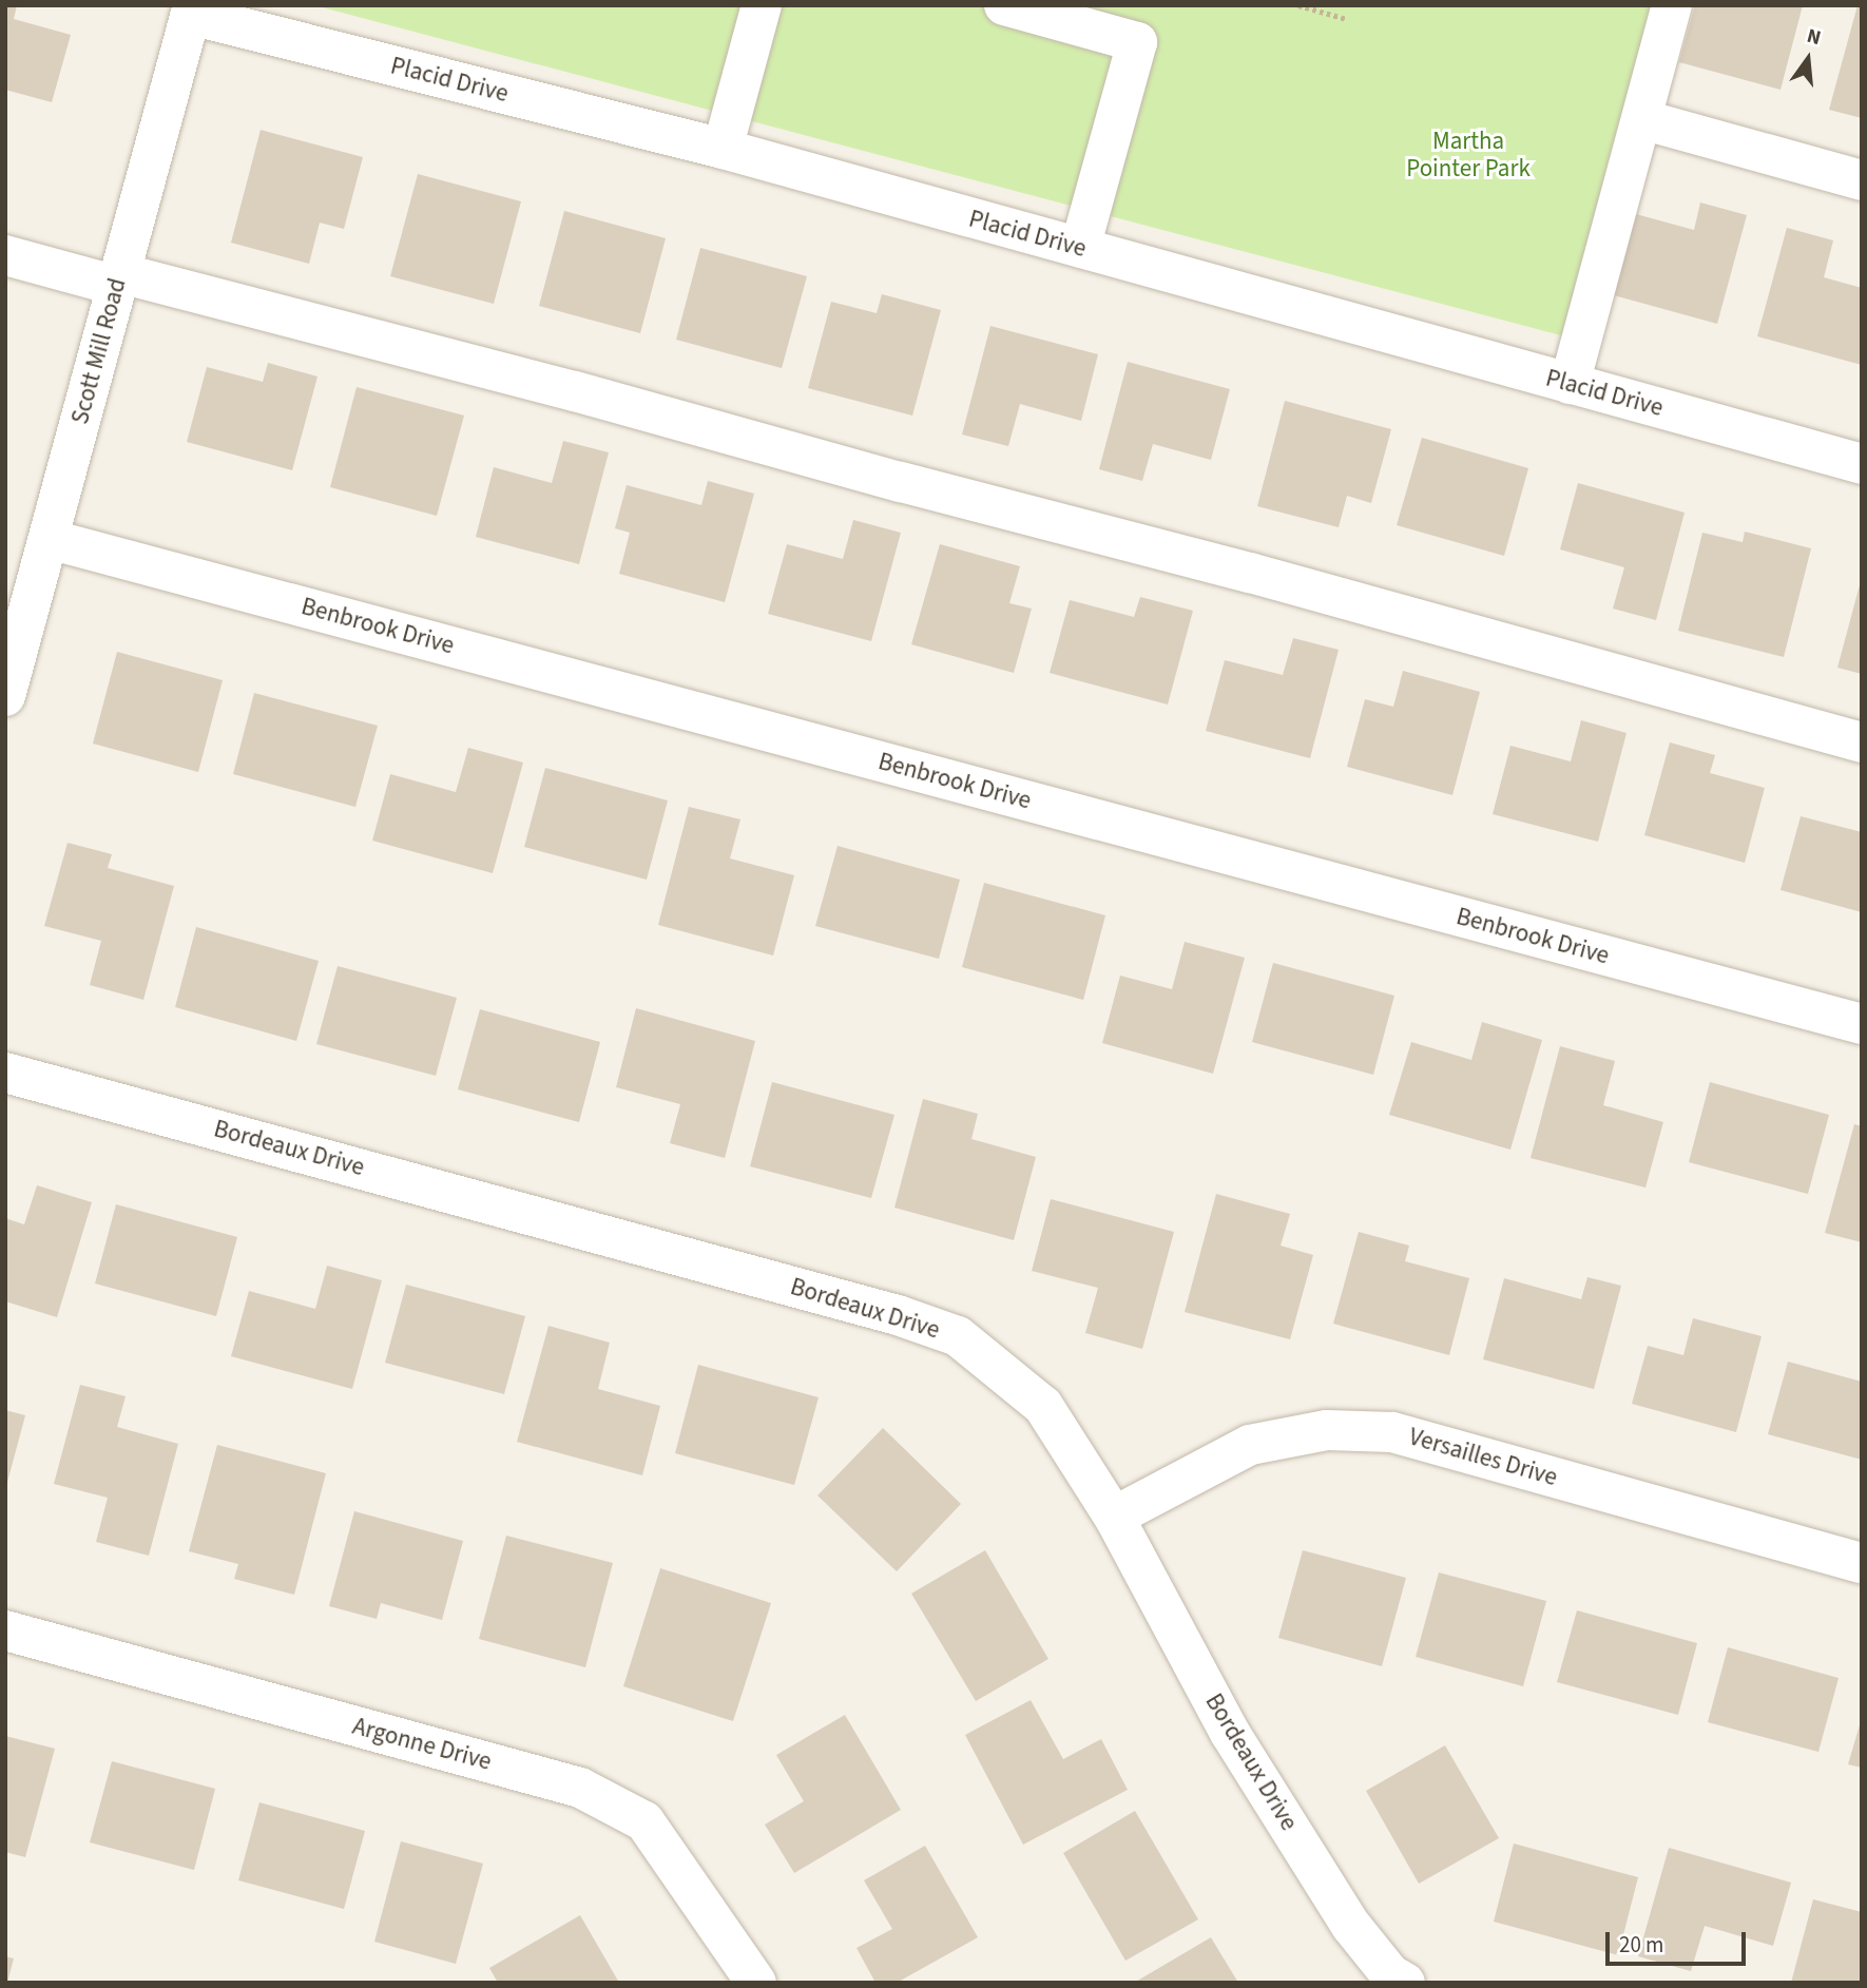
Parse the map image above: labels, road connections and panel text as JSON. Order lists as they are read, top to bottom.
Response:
{
  "streets": {
    "street": [
      "Placid Drive",
      "Scott Mill Road",
      "Benbrook Drive",
      "Bordeaux Drive",
      "Versailles Drive",
      "Argonne Drive"
    ]
  },
  "crossings": [
    ["Placid Drive", "Scott Mill Road"],
    ["Scott Mill Road", "Benbrook Drive"],
    ["Bordeaux Drive", "Versailles Drive"]
  ],
  "parks": ["Martha Pointer Park"],
  "scale_bar": "20 m",
  "north": "top"
}
